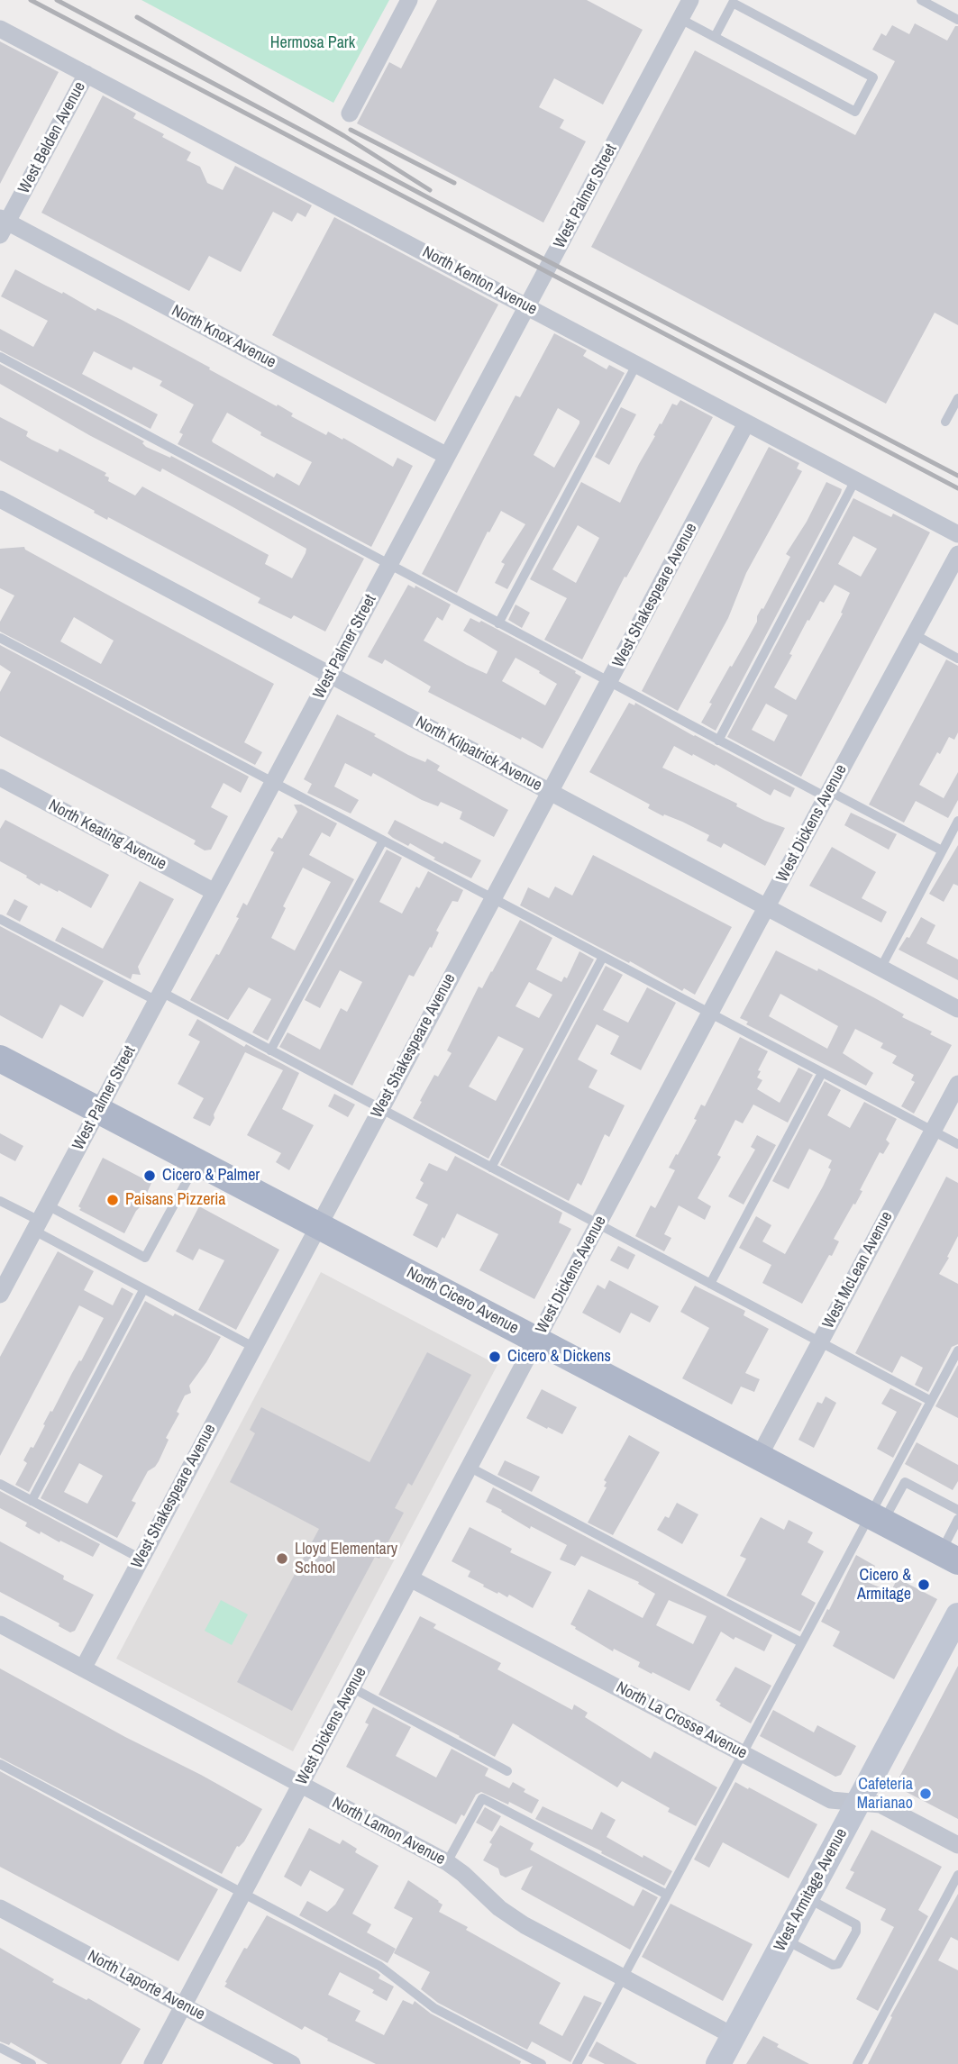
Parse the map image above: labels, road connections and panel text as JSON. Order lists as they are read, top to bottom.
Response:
{
  "streets": {
    "main road": ["North Cicero Avenue", "West Armitage Avenue"],
    "street": [
      "West Belden Avenue",
      "West Palmer Street",
      "North Kenton Avenue",
      "North Knox Avenue",
      "West Shakespeare Avenue",
      "North Kilpatrick Avenue",
      "West Dickens Avenue",
      "North Keating Avenue",
      "West McLean Avenue",
      "North La Crosse Avenue",
      "North Lamon Avenue",
      "North Laporte Avenue"
    ]
  },
  "crossings": [
    ["West Belden Avenue", "North Kenton Avenue"],
    ["West Belden Avenue", "North Knox Avenue"],
    ["West Palmer Street", "North Kenton Avenue"],
    ["West Palmer Street", "North Knox Avenue"],
    ["West Palmer Street", "North Kilpatrick Avenue"],
    ["West Palmer Street", "North Keating Avenue"],
    ["West Palmer Street", "North Cicero Avenue"],
    ["North Kenton Avenue", "West Shakespeare Avenue"],
    ["West Shakespeare Avenue", "North Kilpatrick Avenue"],
    ["West Shakespeare Avenue", "North Cicero Avenue"],
    ["West Shakespeare Avenue", "North Lamon Avenue"],
    ["North Kilpatrick Avenue", "West Dickens Avenue"],
    ["West Dickens Avenue", "North Cicero Avenue"],
    ["West Dickens Avenue", "North La Crosse Avenue"],
    ["West Dickens Avenue", "North Lamon Avenue"],
    ["West Dickens Avenue", "North Laporte Avenue"],
    ["West McLean Avenue", "North Cicero Avenue"],
    ["North La Crosse Avenue", "West Armitage Avenue"],
    ["North Lamon Avenue", "West Armitage Avenue"]
  ],
  "parks": ["Hermosa Park"],
  "places": [
    "Cicero & Palmer",
    "Paisans Pizzeria",
    "Cicero & Dickens",
    "Lloyd Elementary School",
    "Cicero & Armitage",
    "Cafeteria Marianao"
  ]
}
